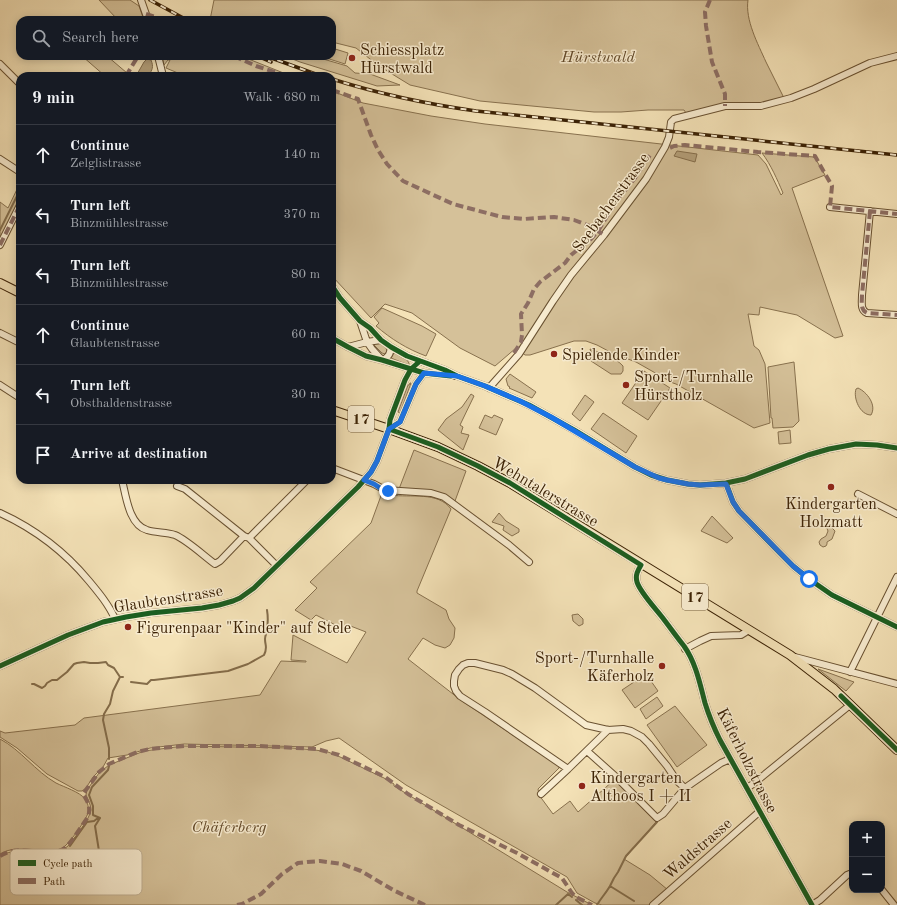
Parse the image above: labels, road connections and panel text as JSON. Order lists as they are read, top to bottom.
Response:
{
  "streets": {
    "main road": ["17", "Wehntalerstrasse"],
    "street": [
      "Seebacherstrasse",
      "Glaubtenstrasse",
      "Käferholzstrasse",
      "Waldstrasse"
    ]
  },
  "crossings": [
    ["Wehntalerstrasse", "Glaubtenstrasse"],
    ["Wehntalerstrasse", "Käferholzstrasse"],
    ["Käferholzstrasse", "Waldstrasse"]
  ],
  "parks": ["Hürstwald", "Chäferberg"],
  "places": [
    "Schiessplatz Hürstwald",
    "Spielende Kinder",
    "Sport-/Turnhalle Hürstholz",
    "Kindergarten Holzmatt",
    "Figurenpaar \"Kinder\" auf Stele",
    "Sport-/Turnhalle Käferholz",
    "Kindergarten Althoos I + II"
  ],
  "legend": ["Cycle path", "Path"],
  "page": {
    "search": "Search here",
    "heading": ["9 min", "Walk · 680 m"],
    "list": [
      ["Continue", "Zelglistrasse", "140 m"],
      ["Turn left", "Binzmühlestrasse", "370 m"],
      ["Turn left", "Binzmühlestrasse", "80 m"],
      ["Continue", "Glaubtenstrasse", "60 m"],
      ["Turn left", "Obsthaldenstrasse", "30 m"],
      "Arrive at destination"
    ],
    "map_buttons": ["+", "−"]
  }
}
